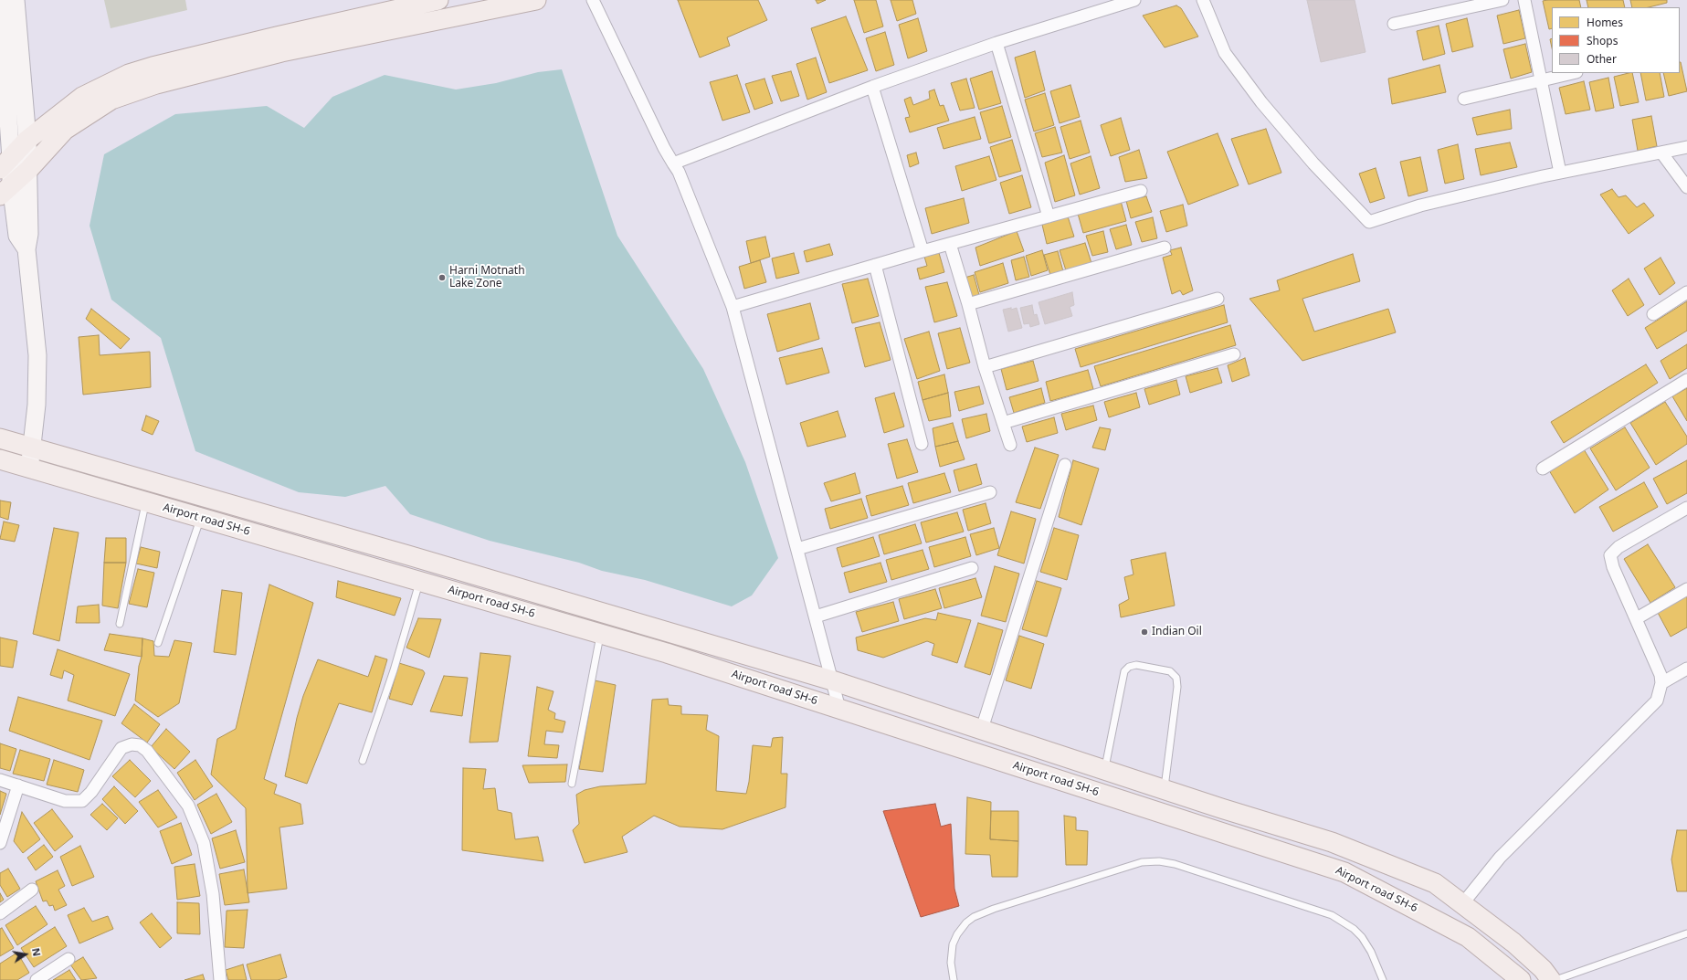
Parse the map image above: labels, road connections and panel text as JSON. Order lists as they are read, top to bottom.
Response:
{
  "streets": {
    "main road": ["Airport road SH-6"]
  },
  "places": ["Harni Motnath Lake Zone", "Indian Oil"],
  "legend": ["Homes", "Shops", "Other"],
  "north": "right"
}
